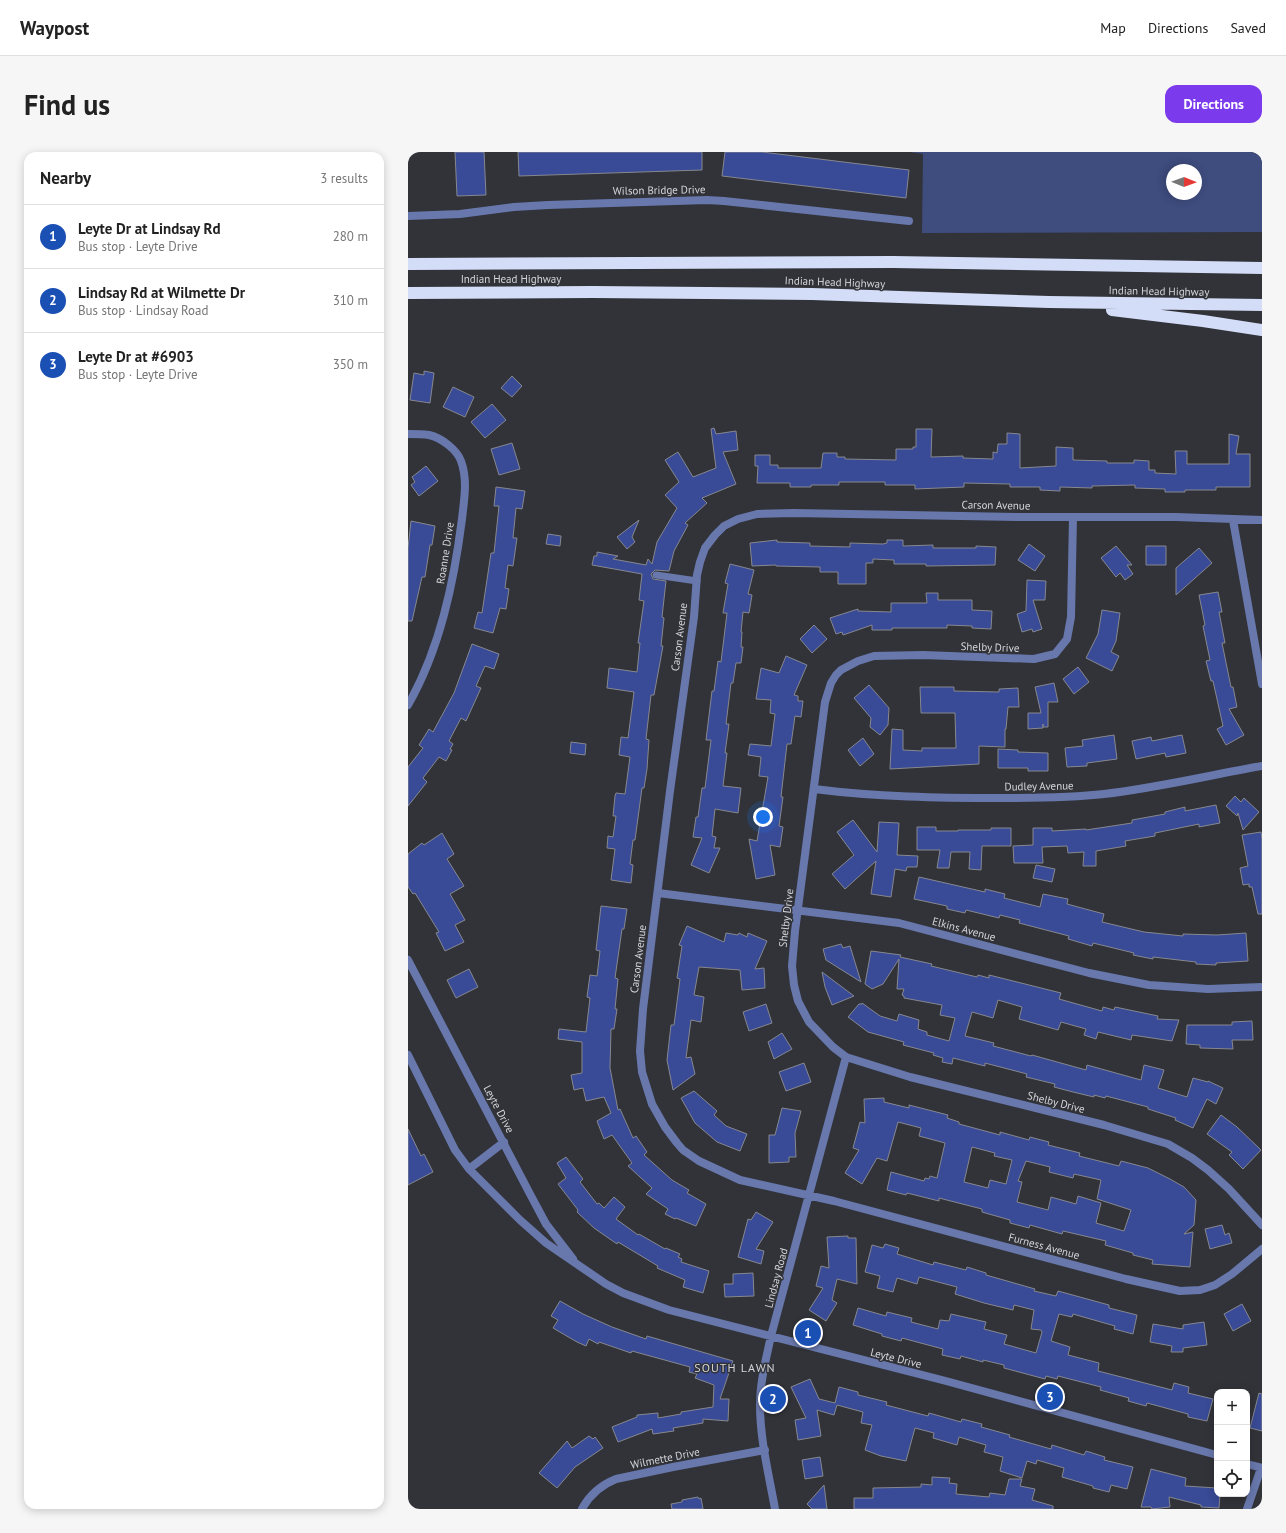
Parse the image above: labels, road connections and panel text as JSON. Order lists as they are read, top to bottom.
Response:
{
  "streets": {
    "highway": ["Indian Head Highway"],
    "street": [
      "Wilson Bridge Drive",
      "Carson Avenue",
      "Roanne Drive",
      "Shelby Drive",
      "Dudley Avenue",
      "Elkins Avenue",
      "Leyte Drive",
      "Furness Avenue",
      "Lindsay Road",
      "Wilmette Drive"
    ]
  },
  "crossings": [
    ["Carson Avenue", "Shelby Drive"],
    ["Carson Avenue", "Elkins Avenue"],
    ["Carson Avenue", "Furness Avenue"],
    ["Carson Avenue", "Lindsay Road"],
    ["Shelby Drive", "Dudley Avenue"],
    ["Shelby Drive", "Elkins Avenue"],
    ["Shelby Drive", "Lindsay Road"],
    ["Leyte Drive", "Lindsay Road"],
    ["Furness Avenue", "Lindsay Road"],
    ["Lindsay Road", "Wilmette Drive"]
  ],
  "districts": ["SOUTH LAWN"],
  "north": "right",
  "page": {
    "header": "Waypost",
    "nav": ["Map", "Directions", "Saved"],
    "buttons": "Directions",
    "title": "Find us",
    "heading": ["Nearby", "3 results"],
    "list": [
      {
        "mark": "1",
        "name": "Leyte Dr at Lindsay Rd",
        "note": "Bus stop · Leyte Drive",
        "value": "280 m"
      },
      {
        "mark": "2",
        "name": "Lindsay Rd at Wilmette Dr",
        "note": "Bus stop · Lindsay Road",
        "value": "310 m"
      },
      {
        "mark": "3",
        "name": "Leyte Dr at #6903",
        "note": "Bus stop · Leyte Drive",
        "value": "350 m"
      }
    ],
    "pins": ["1", "3", "2"],
    "map_buttons": ["+", "−"]
  }
}
